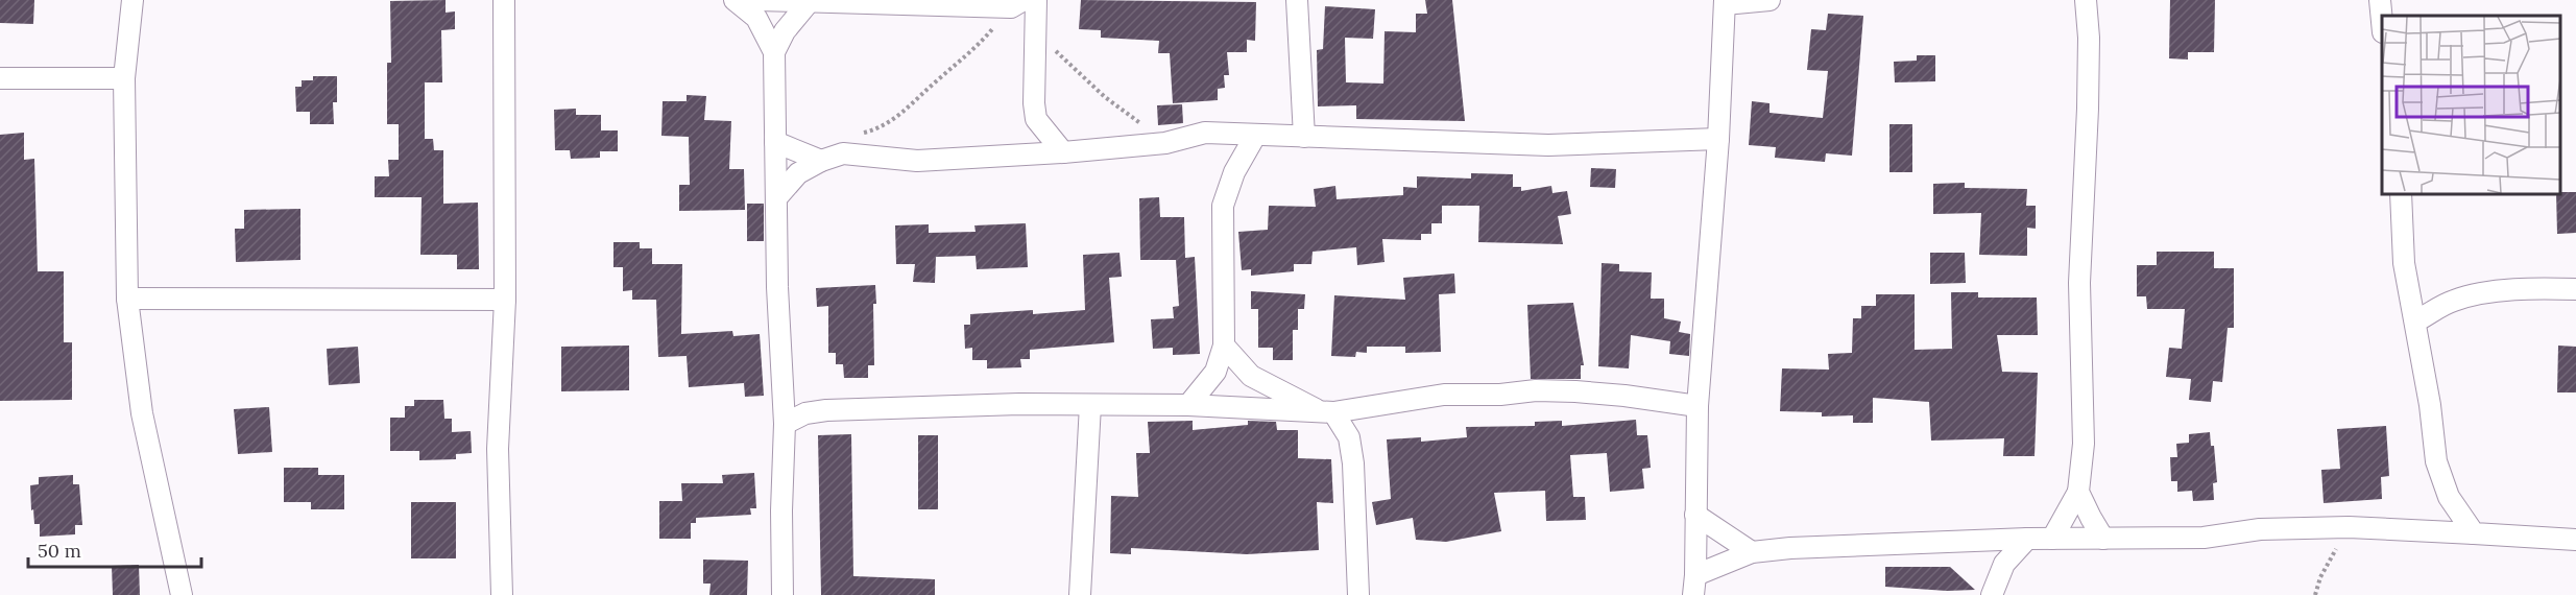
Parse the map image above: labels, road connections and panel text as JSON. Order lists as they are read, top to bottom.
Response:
{
  "scale_bar": "50 m"
}
